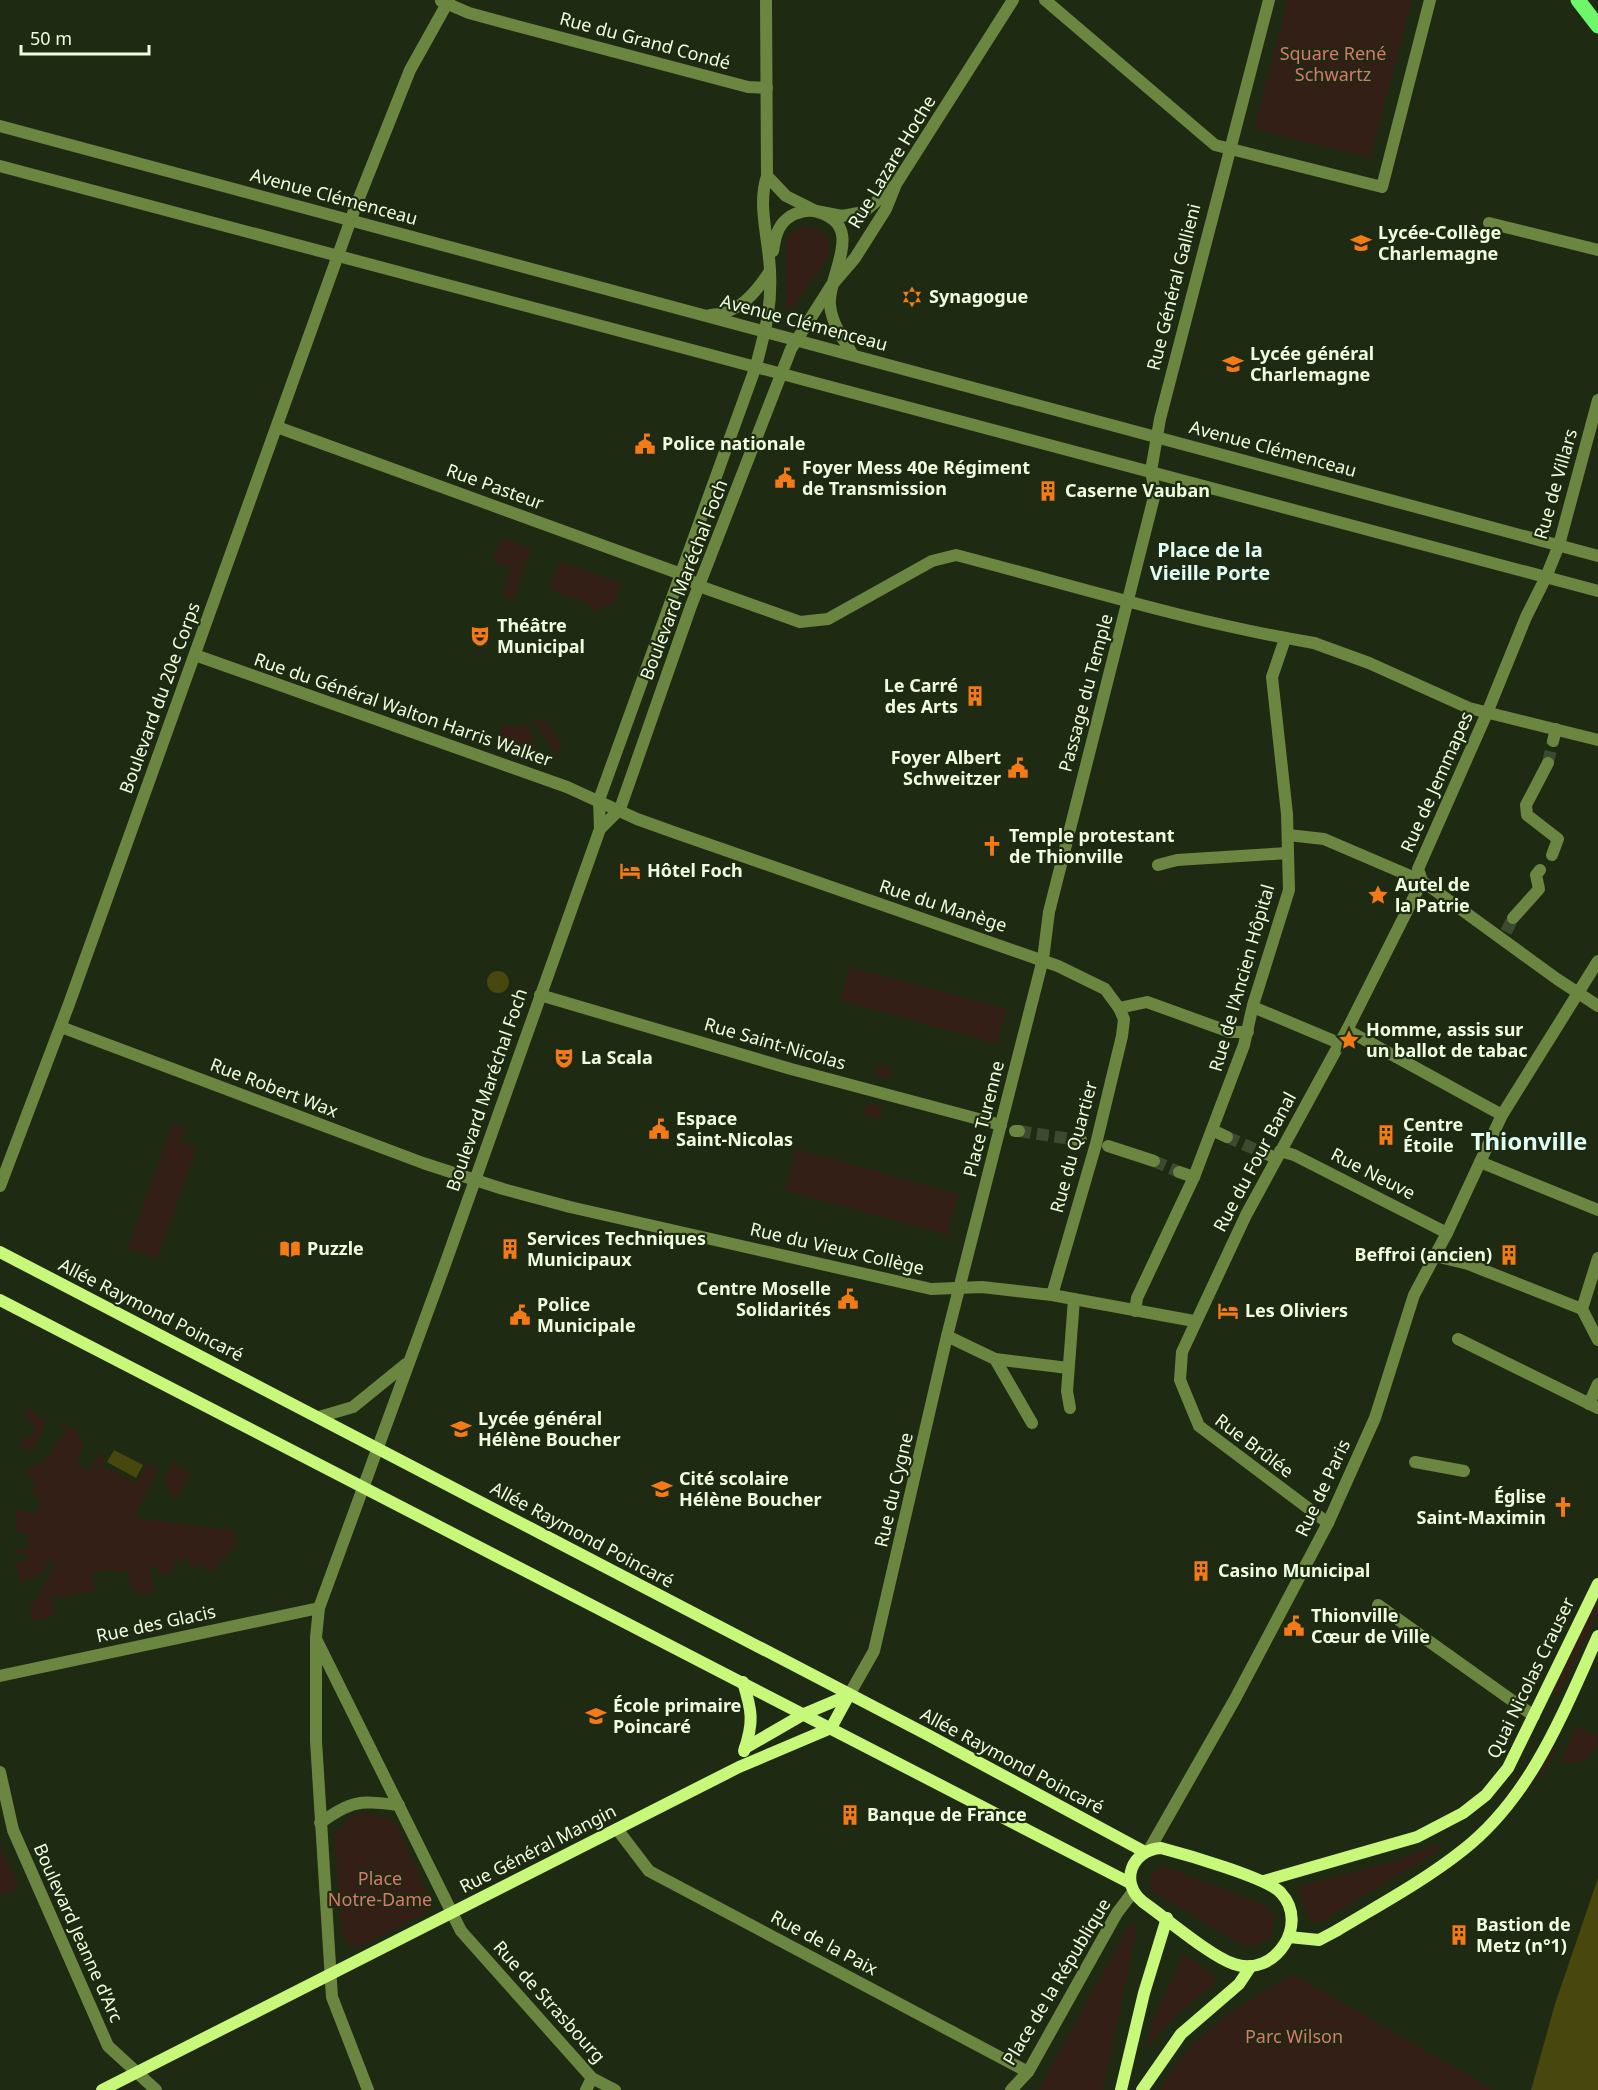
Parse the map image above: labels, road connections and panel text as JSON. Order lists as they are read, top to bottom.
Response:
{
  "streets": {
    "main road": [
      "Allée Raymond Poincaré",
      "Quai Nicolas Crauser",
      "Rue Général Mangin",
      "Place de la République"
    ],
    "street": [
      "Rue du Grand Condé",
      "Rue Lazare Hoche",
      "Avenue Clémenceau",
      "Rue Général Gallieni",
      "Rue de Villars",
      "Rue Pasteur",
      "Boulevard Maréchal Foch",
      "Passage du Temple",
      "Boulevard du 20e Corps",
      "Rue du Général Walton Harris Walker",
      "Rue de Jemmapes",
      "Rue du Manège",
      "Rue de l'Ancien Hôpital",
      "Rue Saint-Nicolas",
      "Rue Robert Wax",
      "Place Turenne",
      "Rue du Quartier",
      "Rue du Four Banal",
      "Rue Neuve",
      "Rue du Vieux Collège",
      "Rue Brûlée",
      "Rue de Paris",
      "Rue du Cygne",
      "Rue des Glacis",
      "Boulevard Jeanne d'Arc",
      "Rue de la Paix",
      "Rue de Strasbourg"
    ]
  },
  "crossings": [
    ["Rue du Grand Condé", "Boulevard du 20e Corps"],
    ["Rue Lazare Hoche", "Avenue Clémenceau"],
    ["Rue Lazare Hoche", "Boulevard Maréchal Foch"],
    ["Avenue Clémenceau", "Rue Général Gallieni"],
    ["Avenue Clémenceau", "Rue de Villars"],
    ["Avenue Clémenceau", "Boulevard Maréchal Foch"],
    ["Avenue Clémenceau", "Passage du Temple"],
    ["Avenue Clémenceau", "Boulevard du 20e Corps"],
    ["Rue Général Gallieni", "Passage du Temple"],
    ["Rue de Villars", "Rue de Jemmapes"],
    ["Rue Pasteur", "Boulevard Maréchal Foch"],
    ["Rue Pasteur", "Passage du Temple"],
    ["Rue Pasteur", "Boulevard du 20e Corps"],
    ["Boulevard Maréchal Foch", "Rue du Général Walton Harris Walker"],
    ["Boulevard Maréchal Foch", "Rue du Manège"],
    ["Boulevard Maréchal Foch", "Rue Saint-Nicolas"],
    ["Boulevard Maréchal Foch", "Rue Robert Wax"],
    ["Boulevard Maréchal Foch", "Rue du Vieux Collège"],
    ["Boulevard Maréchal Foch", "Allée Raymond Poincaré"],
    ["Passage du Temple", "Rue du Manège"],
    ["Passage du Temple", "Place Turenne"],
    ["Boulevard du 20e Corps", "Rue du Général Walton Harris Walker"],
    ["Boulevard du 20e Corps", "Rue Robert Wax"],
    ["Rue du Général Walton Harris Walker", "Rue du Manège"],
    ["Rue de Jemmapes", "Rue du Four Banal"],
    ["Rue du Manège", "Place Turenne"],
    ["Rue du Manège", "Rue du Quartier"],
    ["Rue de l'Ancien Hôpital", "Rue du Vieux Collège"],
    ["Rue Saint-Nicolas", "Place Turenne"],
    ["Rue Robert Wax", "Rue du Vieux Collège"],
    ["Place Turenne", "Rue du Vieux Collège"],
    ["Place Turenne", "Rue du Cygne"],
    ["Rue du Quartier", "Rue du Vieux Collège"],
    ["Rue du Four Banal", "Rue Neuve"],
    ["Rue du Four Banal", "Rue du Vieux Collège"],
    ["Rue du Four Banal", "Rue Brûlée"],
    ["Rue Neuve", "Rue de Paris"],
    ["Rue du Vieux Collège", "Rue Brûlée"],
    ["Rue du Vieux Collège", "Rue du Cygne"],
    ["Allée Raymond Poincaré", "Rue de Paris"],
    ["Allée Raymond Poincaré", "Rue du Cygne"],
    ["Allée Raymond Poincaré", "Place de la République"],
    ["Rue Brûlée", "Rue de Paris"],
    ["Rue de Paris", "Place de la République"],
    ["Rue Général Mangin", "Boulevard Jeanne d'Arc"],
    ["Rue Général Mangin", "Rue de la Paix"],
    ["Rue Général Mangin", "Rue de Strasbourg"],
    ["Rue de la Paix", "Place de la République"]
  ],
  "districts": ["Place de la Vieille Porte", "Thionville"],
  "parks": ["Square René Schwartz", "Place Notre-Dame", "Parc Wilson"],
  "places": {
    "school or university": [
      "Lycée-Collège Charlemagne",
      "Lycée général Charlemagne",
      "Lycée général Hélène Boucher",
      "Cité scolaire Hélène Boucher",
      "École primaire Poincaré"
    ],
    "synagogue": ["Synagogue"],
    "public building": [
      "Police nationale",
      "Foyer Mess 40e Régiment de Transmission",
      "Foyer Albert Schweitzer",
      "Espace Saint-Nicolas",
      "Centre Moselle Solidarités",
      "Police Municipale",
      "Thionville Cœur de Ville"
    ],
    "building": [
      "Caserne Vauban",
      "Le Carré des Arts",
      "Centre Étoile",
      "Services Techniques Municipaux",
      "Beffroi (ancien)",
      "Casino Municipal",
      "Banque de France",
      "Bastion de Metz (n°1)"
    ],
    "theatre": ["Théâtre Municipal", "La Scala"],
    "church": ["Temple protestant de Thionville", "Église Saint-Maximin"],
    "hotel": ["Hôtel Foch", "Les Oliviers"],
    "place": ["Autel de la Patrie", "Homme, assis sur un ballot de tabac"],
    "library": ["Puzzle"]
  },
  "scale_bar": "50 m"
}
